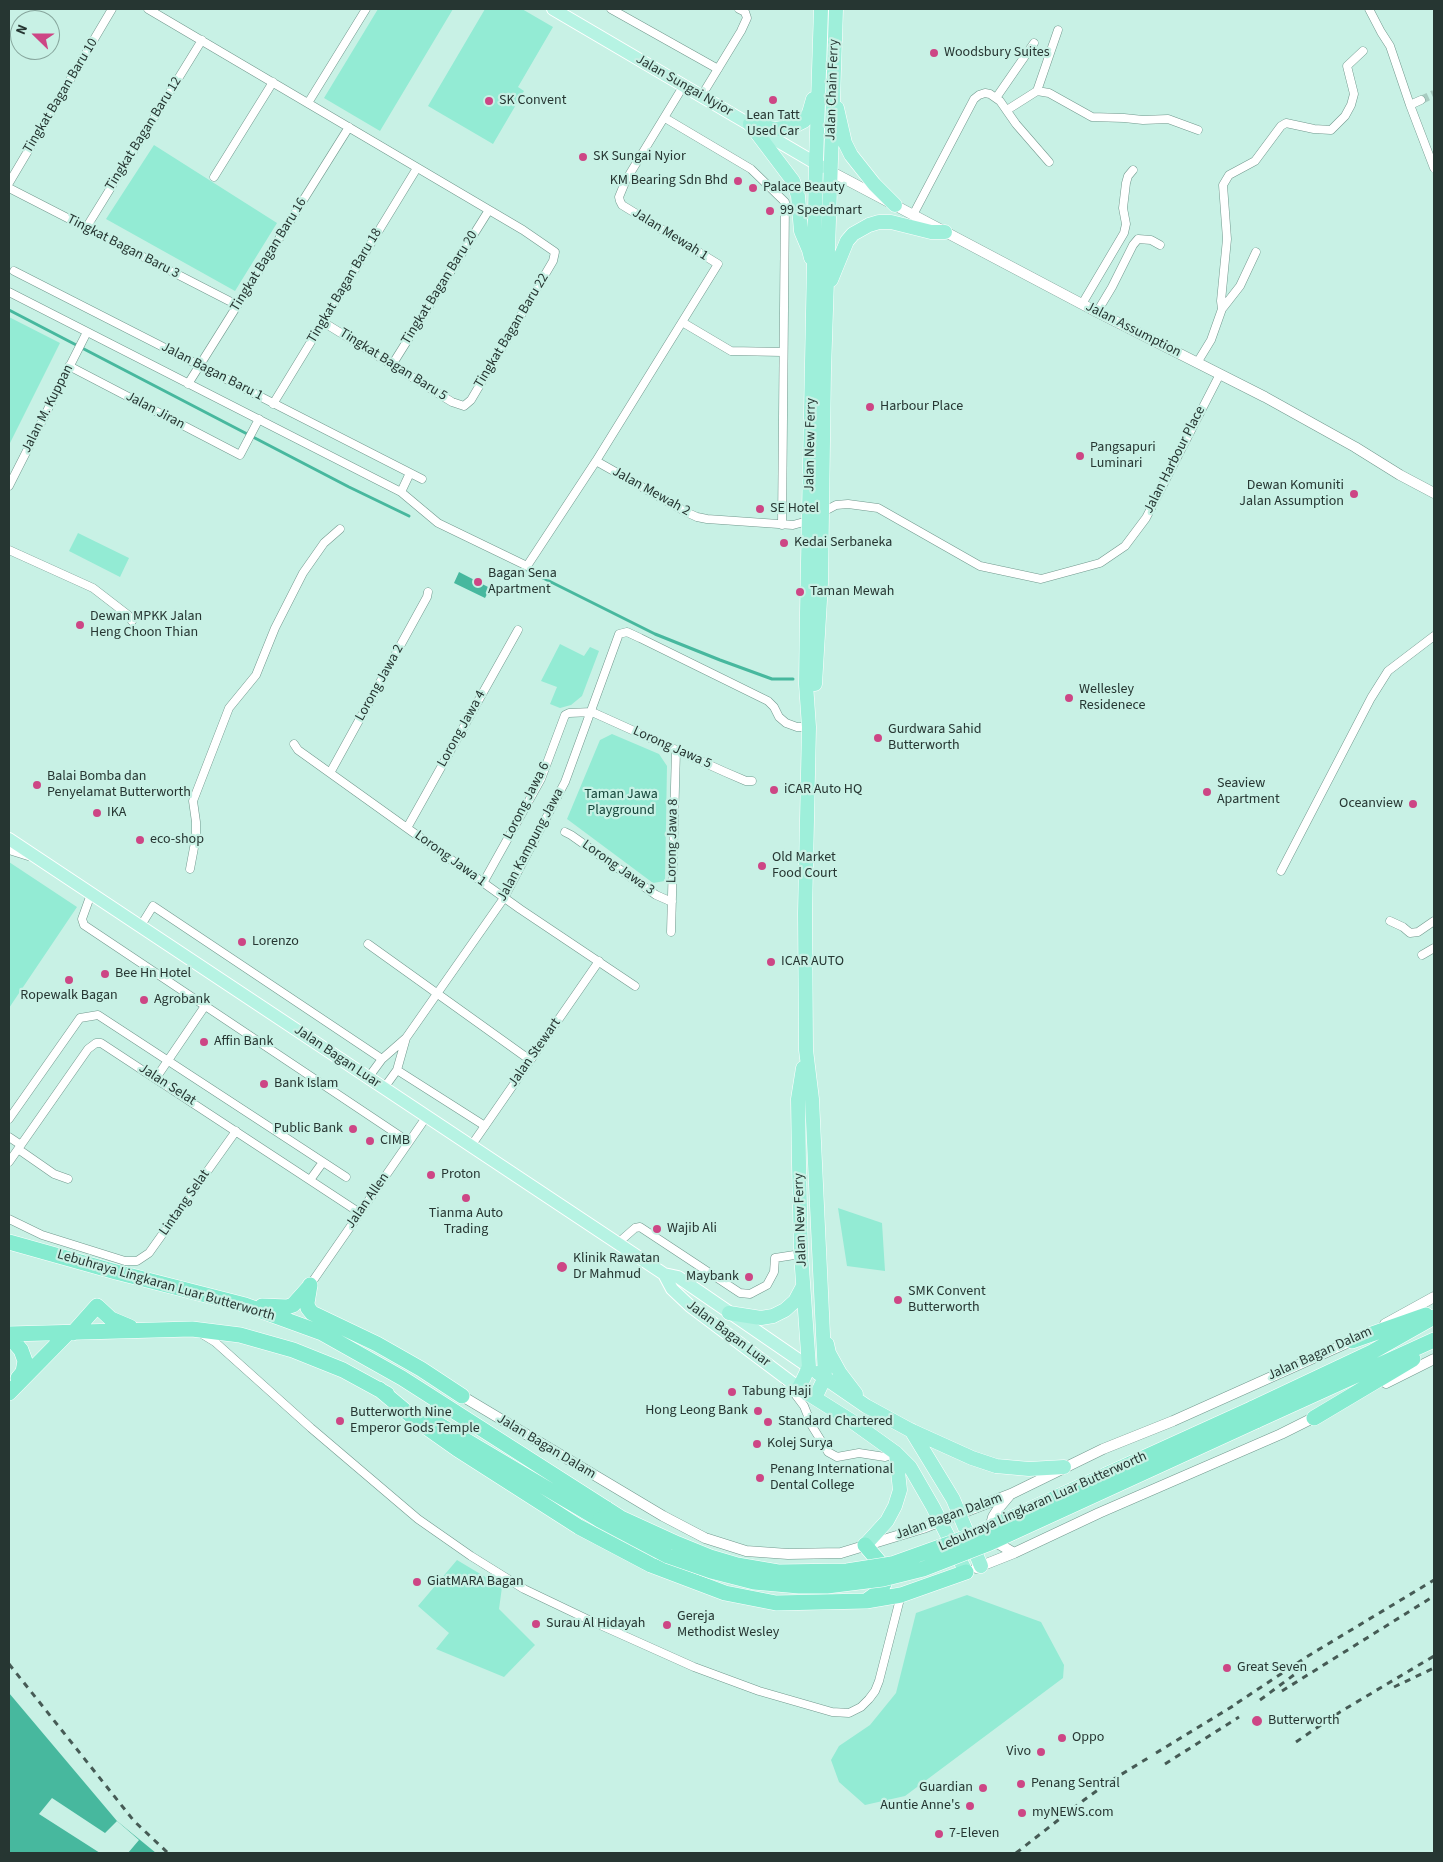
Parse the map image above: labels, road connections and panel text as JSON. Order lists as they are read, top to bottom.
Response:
{
  "streets": {
    "highway": ["Jalan Chain Ferry", "Jalan New Ferry", "Lebuhraya Lingkaran Luar Butterworth"],
    "main road": ["Jalan Sungai Nyior", "Jalan Bagan Luar"],
    "street": [
      "Tingkat Bagan Baru 10",
      "Tingkat Bagan Baru 12",
      "Jalan Mewah 1",
      "Tingkat Bagan Baru 3",
      "Tingkat Bagan Baru 16",
      "Tingkat Bagan Baru 18",
      "Tingkat Bagan Baru 20",
      "Jalan Assumption",
      "Tingkat Bagan Baru 22",
      "Tingkat Bagan Baru 5",
      "Jalan Bagan Baru 1",
      "Jalan M. Kuppan",
      "Jalan Jiran",
      "Jalan Harbour Place",
      "Jalan Mewah 2",
      "Lorong Jawa 2",
      "Lorong Jawa 4",
      "Lorong Jawa 5",
      "Lorong Jawa 6",
      "Lorong Jawa 8",
      "Jalan Kampung Jawa",
      "Lorong Jawa 1",
      "Lorong Jawa 3",
      "Jalan Stewart",
      "Jalan Selat",
      "Jalan Allen",
      "Lintang Selat",
      "Jalan Bagan Dalam"
    ]
  },
  "crossings": [
    ["Jalan Sungai Nyior", "Jalan Chain Ferry"],
    ["Jalan Sungai Nyior", "Jalan Assumption"],
    ["Jalan Sungai Nyior", "Jalan New Ferry"],
    ["Jalan Chain Ferry", "Jalan Assumption"],
    ["Jalan Chain Ferry", "Jalan New Ferry"],
    ["Tingkat Bagan Baru 12", "Tingkat Bagan Baru 3"],
    ["Jalan Mewah 1", "Jalan New Ferry"],
    ["Tingkat Bagan Baru 3", "Tingkat Bagan Baru 16"],
    ["Tingkat Bagan Baru 16", "Jalan Bagan Baru 1"],
    ["Tingkat Bagan Baru 18", "Tingkat Bagan Baru 5"],
    ["Tingkat Bagan Baru 18", "Jalan Bagan Baru 1"],
    ["Tingkat Bagan Baru 20", "Tingkat Bagan Baru 22"],
    ["Tingkat Bagan Baru 20", "Tingkat Bagan Baru 5"],
    ["Jalan Assumption", "Jalan New Ferry"],
    ["Jalan Assumption", "Jalan Harbour Place"],
    ["Tingkat Bagan Baru 22", "Tingkat Bagan Baru 5"],
    ["Jalan Bagan Baru 1", "Jalan M. Kuppan"],
    ["Jalan Bagan Baru 1", "Jalan Jiran"],
    ["Jalan Bagan Baru 1", "Jalan Mewah 2"],
    ["Jalan M. Kuppan", "Jalan Jiran"],
    ["Jalan New Ferry", "Jalan Harbour Place"],
    ["Jalan New Ferry", "Jalan Mewah 2"],
    ["Jalan New Ferry", "Jalan Kampung Jawa"],
    ["Jalan New Ferry", "Jalan Bagan Luar"],
    ["Jalan Harbour Place", "Jalan Mewah 2"],
    ["Lorong Jawa 2", "Lorong Jawa 1"],
    ["Lorong Jawa 4", "Lorong Jawa 1"],
    ["Lorong Jawa 5", "Lorong Jawa 6"],
    ["Lorong Jawa 5", "Lorong Jawa 8"],
    ["Lorong Jawa 5", "Jalan Kampung Jawa"],
    ["Lorong Jawa 6", "Jalan Kampung Jawa"],
    ["Lorong Jawa 6", "Lorong Jawa 1"],
    ["Lorong Jawa 8", "Lorong Jawa 3"],
    ["Jalan Kampung Jawa", "Lorong Jawa 1"],
    ["Jalan Kampung Jawa", "Jalan Bagan Luar"],
    ["Lorong Jawa 1", "Jalan Stewart"],
    ["Jalan Stewart", "Jalan Bagan Luar"],
    ["Jalan Bagan Luar", "Jalan Allen"],
    ["Jalan Selat", "Jalan Allen"],
    ["Jalan Selat", "Lintang Selat"]
  ],
  "parks": ["Taman Jawa Playground"],
  "places": [
    "Woodsbury Suites",
    "Lean Tatt Used Car",
    "SK Convent",
    "SK Sungai Nyior",
    "KM Bearing Sdn Bhd",
    "Palace Beauty",
    "99 Speedmart",
    "Harbour Place",
    "Pangsapuri Luminari",
    "Dewan Komuniti Jalan Assumption",
    "SE Hotel",
    "Kedai Serbaneka",
    "Bagan Sena Apartment",
    "Taman Mewah",
    "Dewan MPKK Jalan Heng Choon Thian",
    "Wellesley Residenece",
    "Gurdwara Sahid Butterworth",
    "Balai Bomba dan Penyelamat Butterworth",
    "iCAR Auto HQ",
    "Seaview Apartment",
    "Oceanview",
    "IKA",
    "eco-shop",
    "Old Market Food Court",
    "Lorenzo",
    "ICAR AUTO",
    "Bee Hn Hotel",
    "Ropewalk Bagan",
    "Agrobank",
    "Affin Bank",
    "Bank Islam",
    "Public Bank",
    "CIMB",
    "Proton",
    "Tianma Auto Trading",
    "Wajib Ali",
    "Klinik Rawatan Dr Mahmud",
    "Maybank",
    "SMK Convent Butterworth",
    "Tabung Haji",
    "Hong Leong Bank",
    "Butterworth Nine Emperor Gods Temple",
    "Standard Chartered",
    "Kolej Surya",
    "Penang International Dental College",
    "GiatMARA Bagan",
    "Surau Al Hidayah",
    "Gereja Methodist Wesley",
    "Great Seven",
    "Butterworth",
    "Oppo",
    "Vivo",
    "Penang Sentral",
    "Guardian",
    "Auntie Anne's",
    "myNEWS.com",
    "7-Eleven"
  ],
  "north": "left"
}
